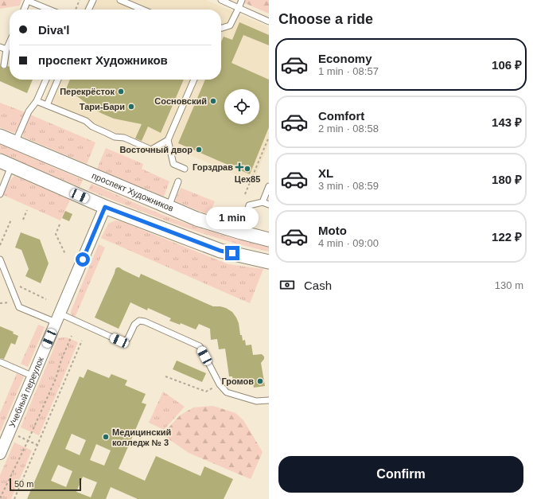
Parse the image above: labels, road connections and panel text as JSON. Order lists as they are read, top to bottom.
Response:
{
  "streets": {
    "street": ["проспект Художников", "Учебный переулок"]
  },
  "places": {
    "other": [
      "Перекрёсток",
      "Сосновский",
      "Тари-Бари",
      "Восточный двор",
      "Цех85",
      "Громов",
      "Медицинский колледж № 3"
    ],
    "health": ["Горздрав"]
  },
  "scale_bar": "50 m",
  "page": {
    "heading": "Choose a ride",
    "banner": ["Diva'l", "проспект Художников"],
    "list": [
      {
        "name": "Economy",
        "note": "1 min · 08:57",
        "value": "106 ₽"
      },
      {
        "name": "Comfort",
        "note": "2 min · 08:58",
        "value": "143 ₽"
      },
      {
        "name": "XL",
        "note": "3 min · 08:59",
        "value": "180 ₽"
      },
      {
        "name": "Moto",
        "note": "4 min · 09:00",
        "value": "122 ₽"
      }
    ],
    "bubble": "1 min",
    "pay": ["Cash", "130 m"],
    "buttons": "Confirm",
    "scale": "50 m"
  }
}
